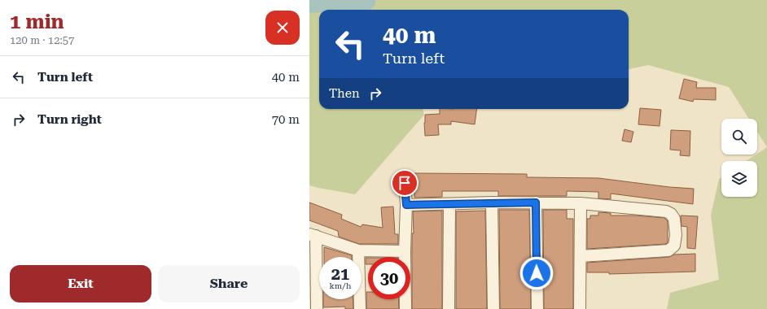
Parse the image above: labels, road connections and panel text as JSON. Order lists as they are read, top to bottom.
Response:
{
  "page": {
    "heading": ["1 min", "120 m · 12:57"],
    "turn": ["40 m", "Turn left"],
    "list": [
      {
        "name": "Turn left",
        "value": "40 m"
      },
      {
        "name": "Turn right",
        "value": "70 m"
      }
    ],
    "then": "Then",
    "speed": "21 km/h",
    "limit": "30",
    "buttons": ["Exit", "Share"]
  }
}
